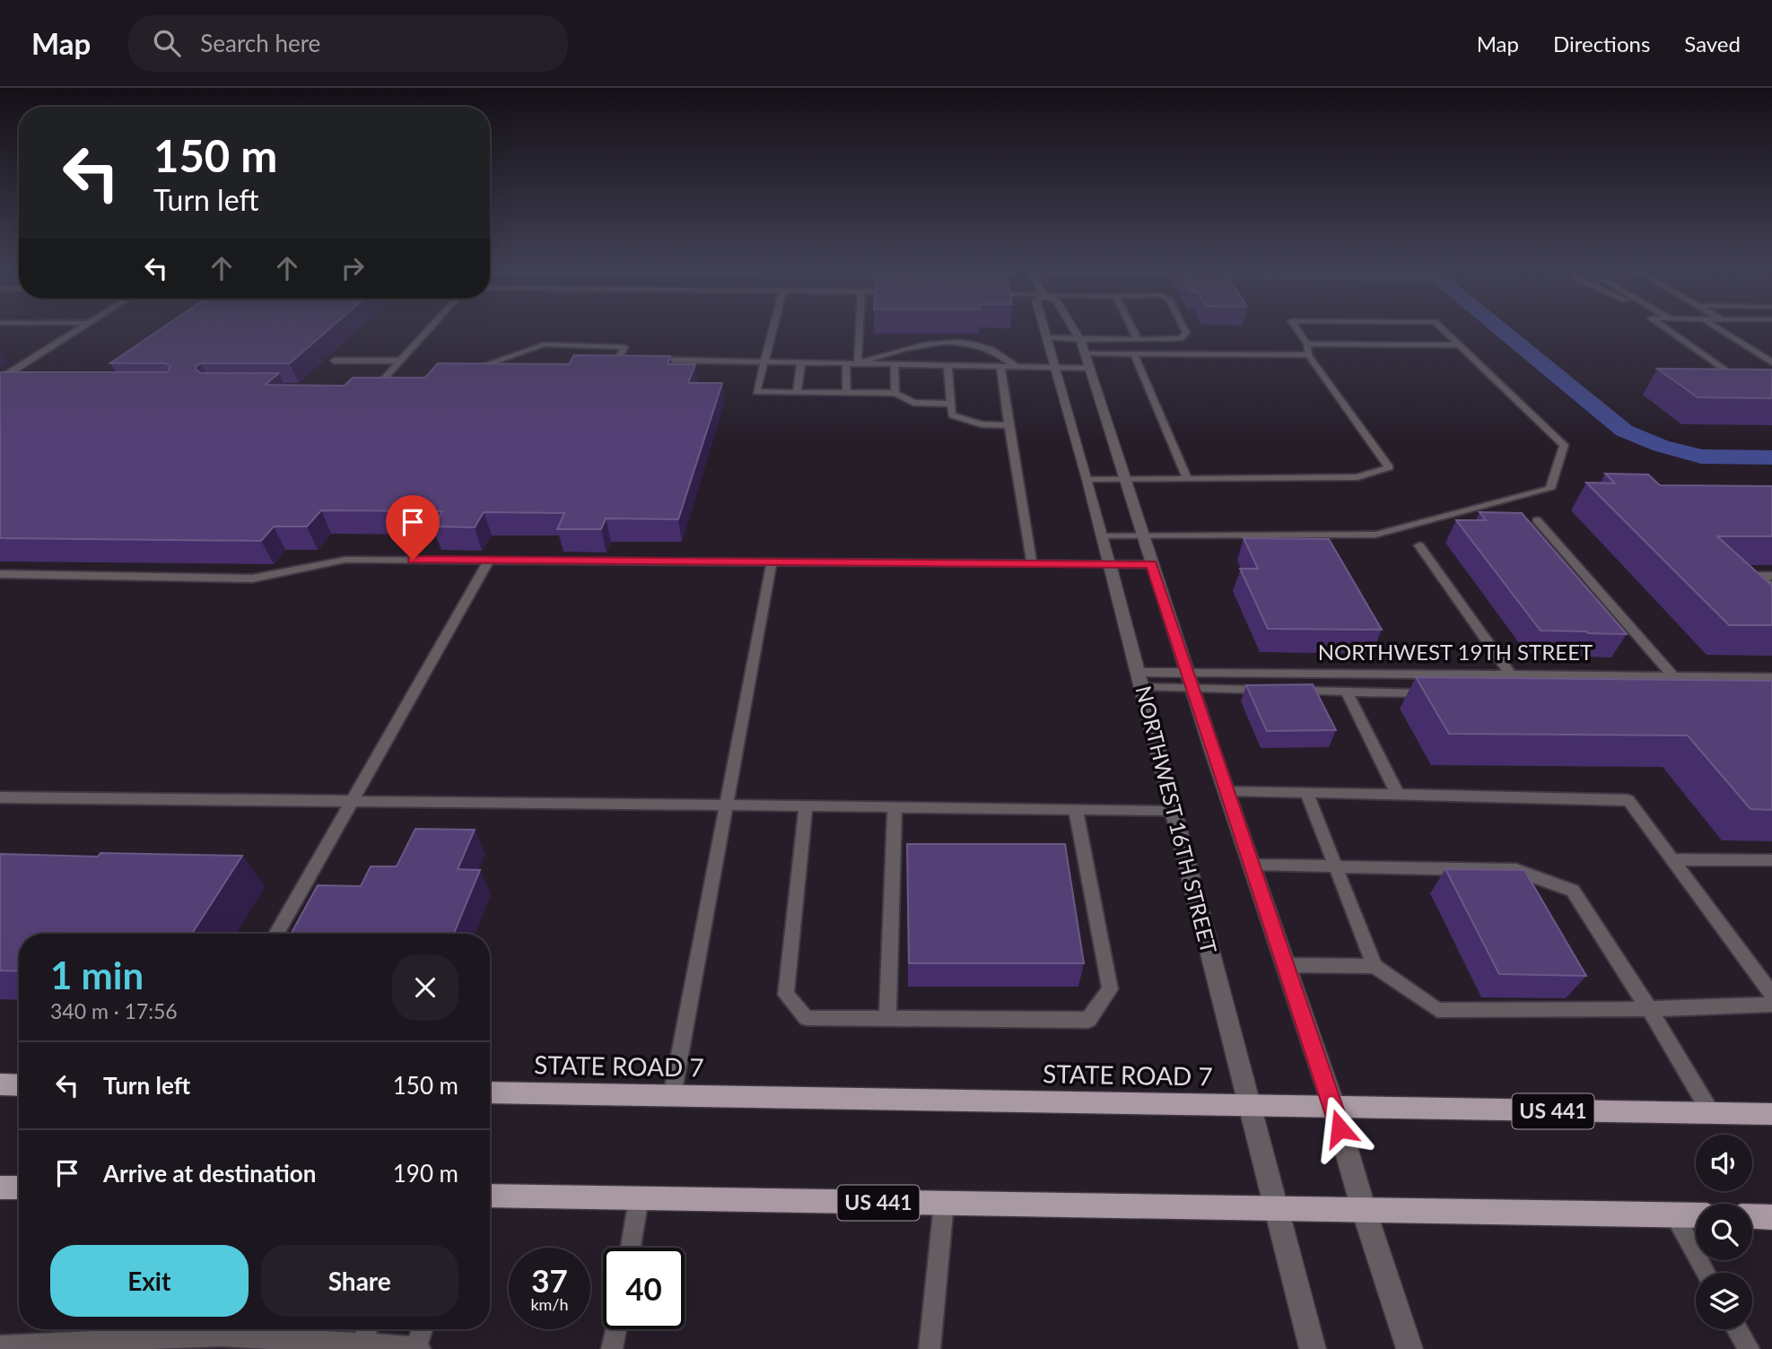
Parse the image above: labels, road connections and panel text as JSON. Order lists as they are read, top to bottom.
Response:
{
  "streets": {
    "main road": ["STATE ROAD 7", "US 441"],
    "street": ["NORTHWEST 19TH STREET", "NORTHWEST 16TH STREET"]
  },
  "crossings": [
    ["NORTHWEST 19TH STREET", "NORTHWEST 16TH STREET"],
    ["NORTHWEST 16TH STREET", "STATE ROAD 7"],
    ["NORTHWEST 16TH STREET", "US 441"]
  ],
  "page": {
    "header": "Map",
    "search": "Search here",
    "nav": ["Map", "Directions", "Saved"],
    "turn": ["150 m", "Turn left"],
    "heading": ["1 min", "340 m · 17:56"],
    "list": [
      {
        "name": "Turn left",
        "value": "150 m"
      },
      {
        "name": "Arrive at destination",
        "value": "190 m"
      }
    ],
    "buttons": ["Exit", "Share"],
    "speed": "37 km/h",
    "limit": "40"
  }
}
